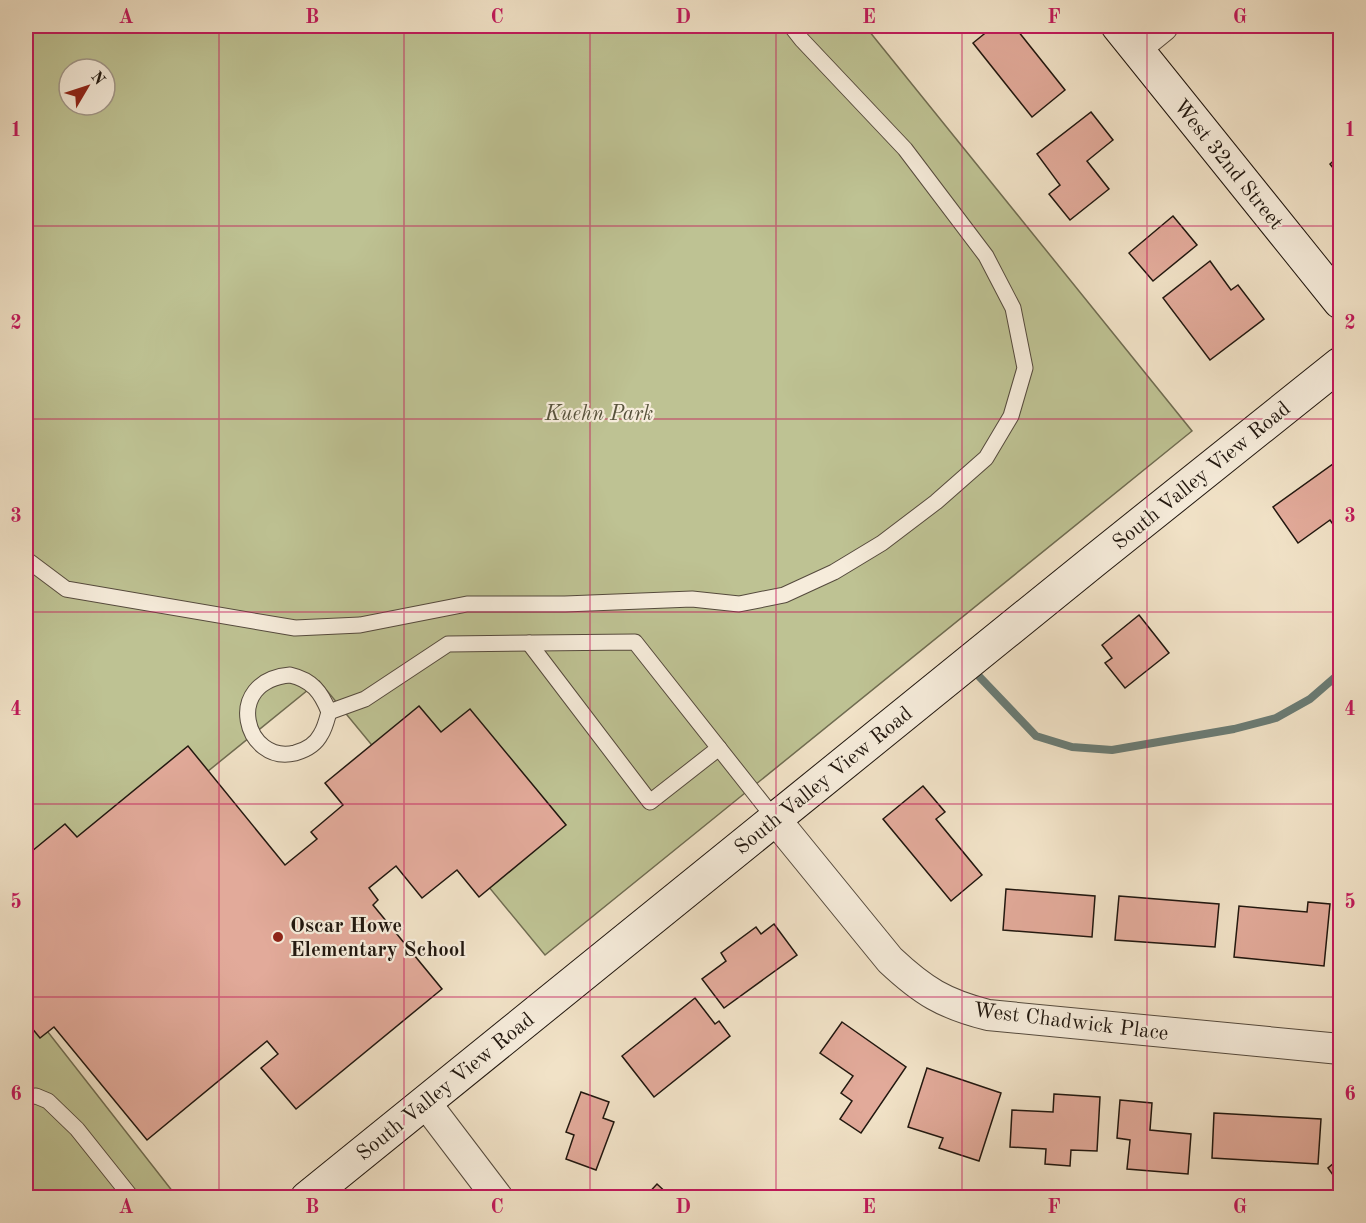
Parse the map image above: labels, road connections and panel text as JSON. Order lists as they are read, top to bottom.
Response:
{
  "streets": {
    "street": ["West 32nd Street", "South Valley View Road", "West Chadwick Place"]
  },
  "crossings": [
    ["South Valley View Road", "West Chadwick Place"]
  ],
  "parks": ["Kuehn Park"],
  "places": ["Oscar Howe Elementary School"],
  "north": "top right",
  "grid": {
    "columns": [
      "A",
      "B",
      "C",
      "D",
      "E",
      "F",
      "G"
    ],
    "rows": [
      "1",
      "2",
      "3",
      "4",
      "5",
      "6"
    ]
  }
}
